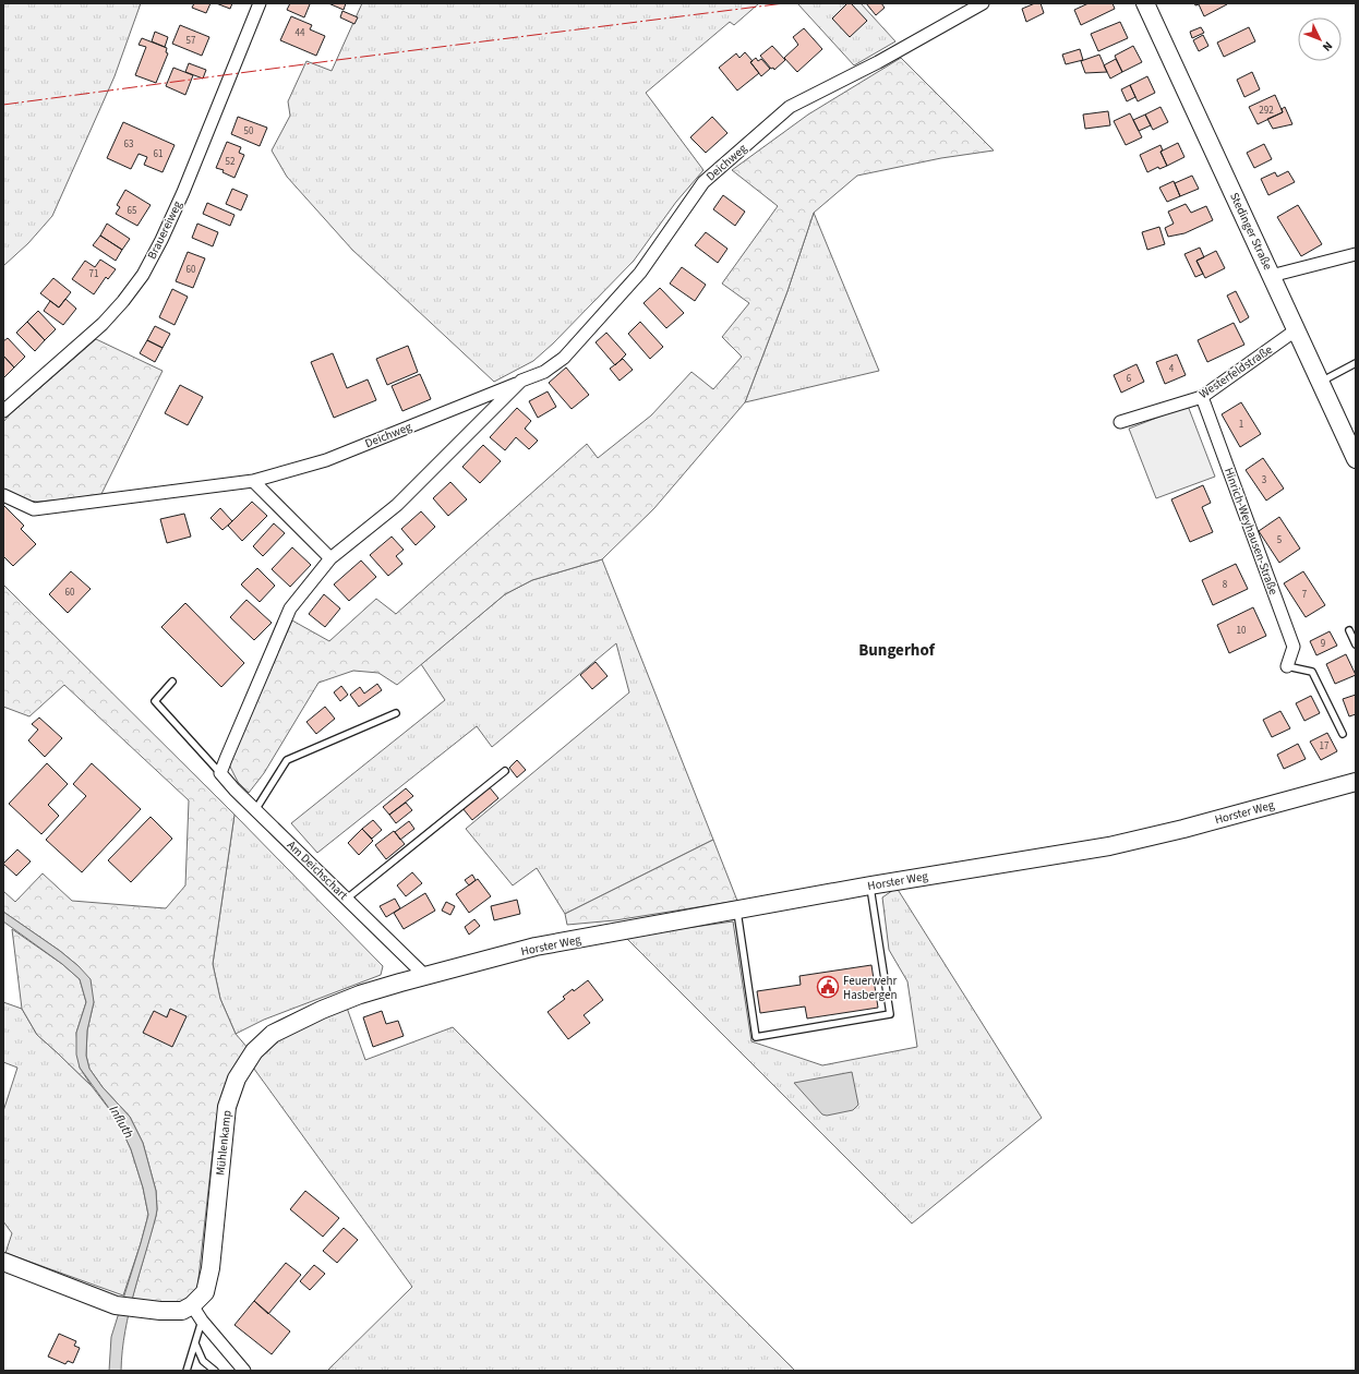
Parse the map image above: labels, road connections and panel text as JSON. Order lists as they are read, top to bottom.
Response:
{
  "streets": {
    "street": [
      "Deichweg",
      "Brauereiweg",
      "Stedinger Straße",
      "Westerfeldstraße",
      "Hinrich-Weyhausen-Straße",
      "Horster Weg",
      "Am Deichschart",
      "Mühlenkamp"
    ]
  },
  "crossings": [
    ["Deichweg", "Am Deichschart"],
    ["Stedinger Straße", "Westerfeldstraße"],
    ["Westerfeldstraße", "Hinrich-Weyhausen-Straße"],
    ["Horster Weg", "Am Deichschart"],
    ["Horster Weg", "Mühlenkamp"],
    ["Am Deichschart", "Mühlenkamp"]
  ],
  "districts": ["Bungerhof"],
  "water": ["Influth"],
  "places": {
    "public building": ["Feuerwehr Hasbergen"]
  },
  "house_numbers": [
    "44",
    "57",
    "292",
    "50",
    "63",
    "61",
    "52",
    "65",
    "60",
    "71",
    "4",
    "6",
    "1",
    "3",
    "5",
    "8",
    "60",
    "7",
    "10",
    "9",
    "17"
  ],
  "north": "bottom right"
}
